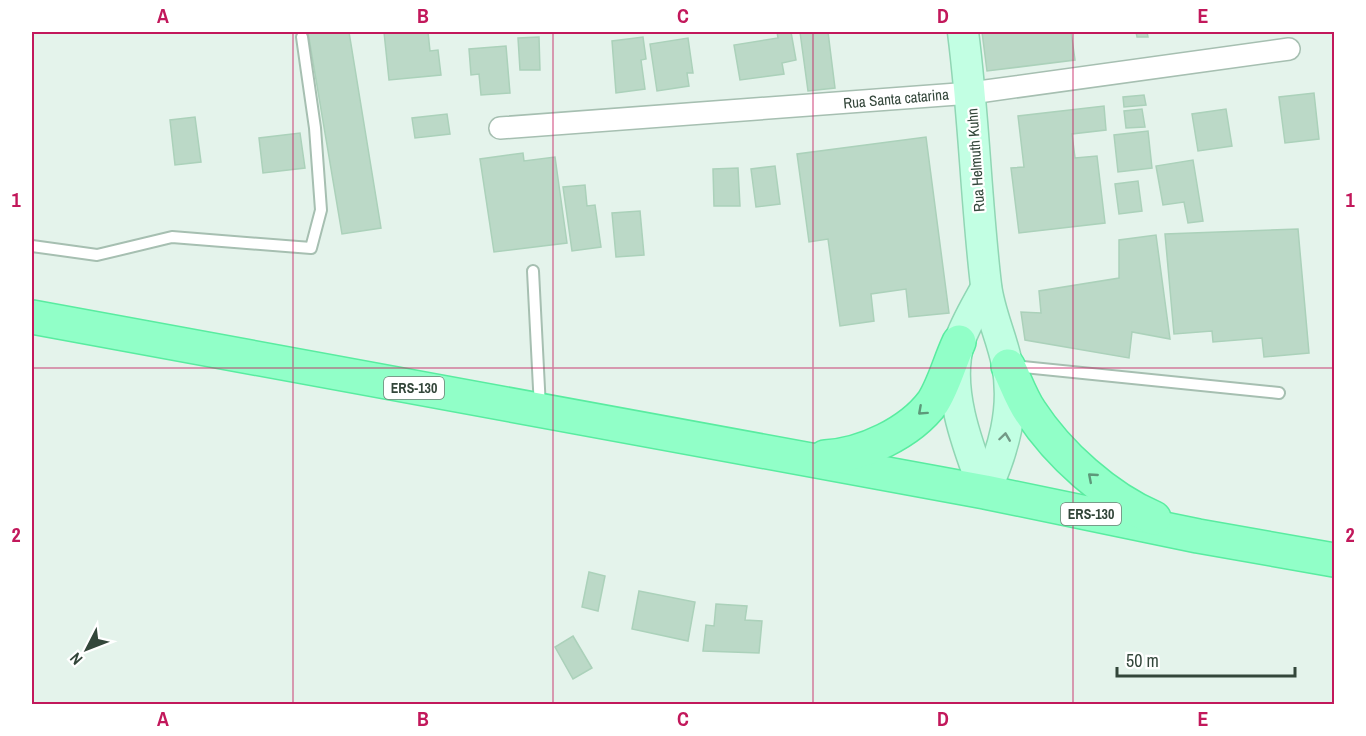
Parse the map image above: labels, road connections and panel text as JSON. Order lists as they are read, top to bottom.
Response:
{
  "streets": {
    "main road": ["Rua Helmuth Kuhn", "ERS-130"],
    "street": ["Rua Santa catarina"]
  },
  "crossings": [
    ["Rua Santa catarina", "Rua Helmuth Kuhn"],
    ["Rua Helmuth Kuhn", "ERS-130"]
  ],
  "scale_bar": "50 m",
  "north": "bottom left",
  "grid": {
    "columns": [
      "A",
      "B",
      "C",
      "D",
      "E"
    ],
    "rows": ["1", "2"]
  }
}
